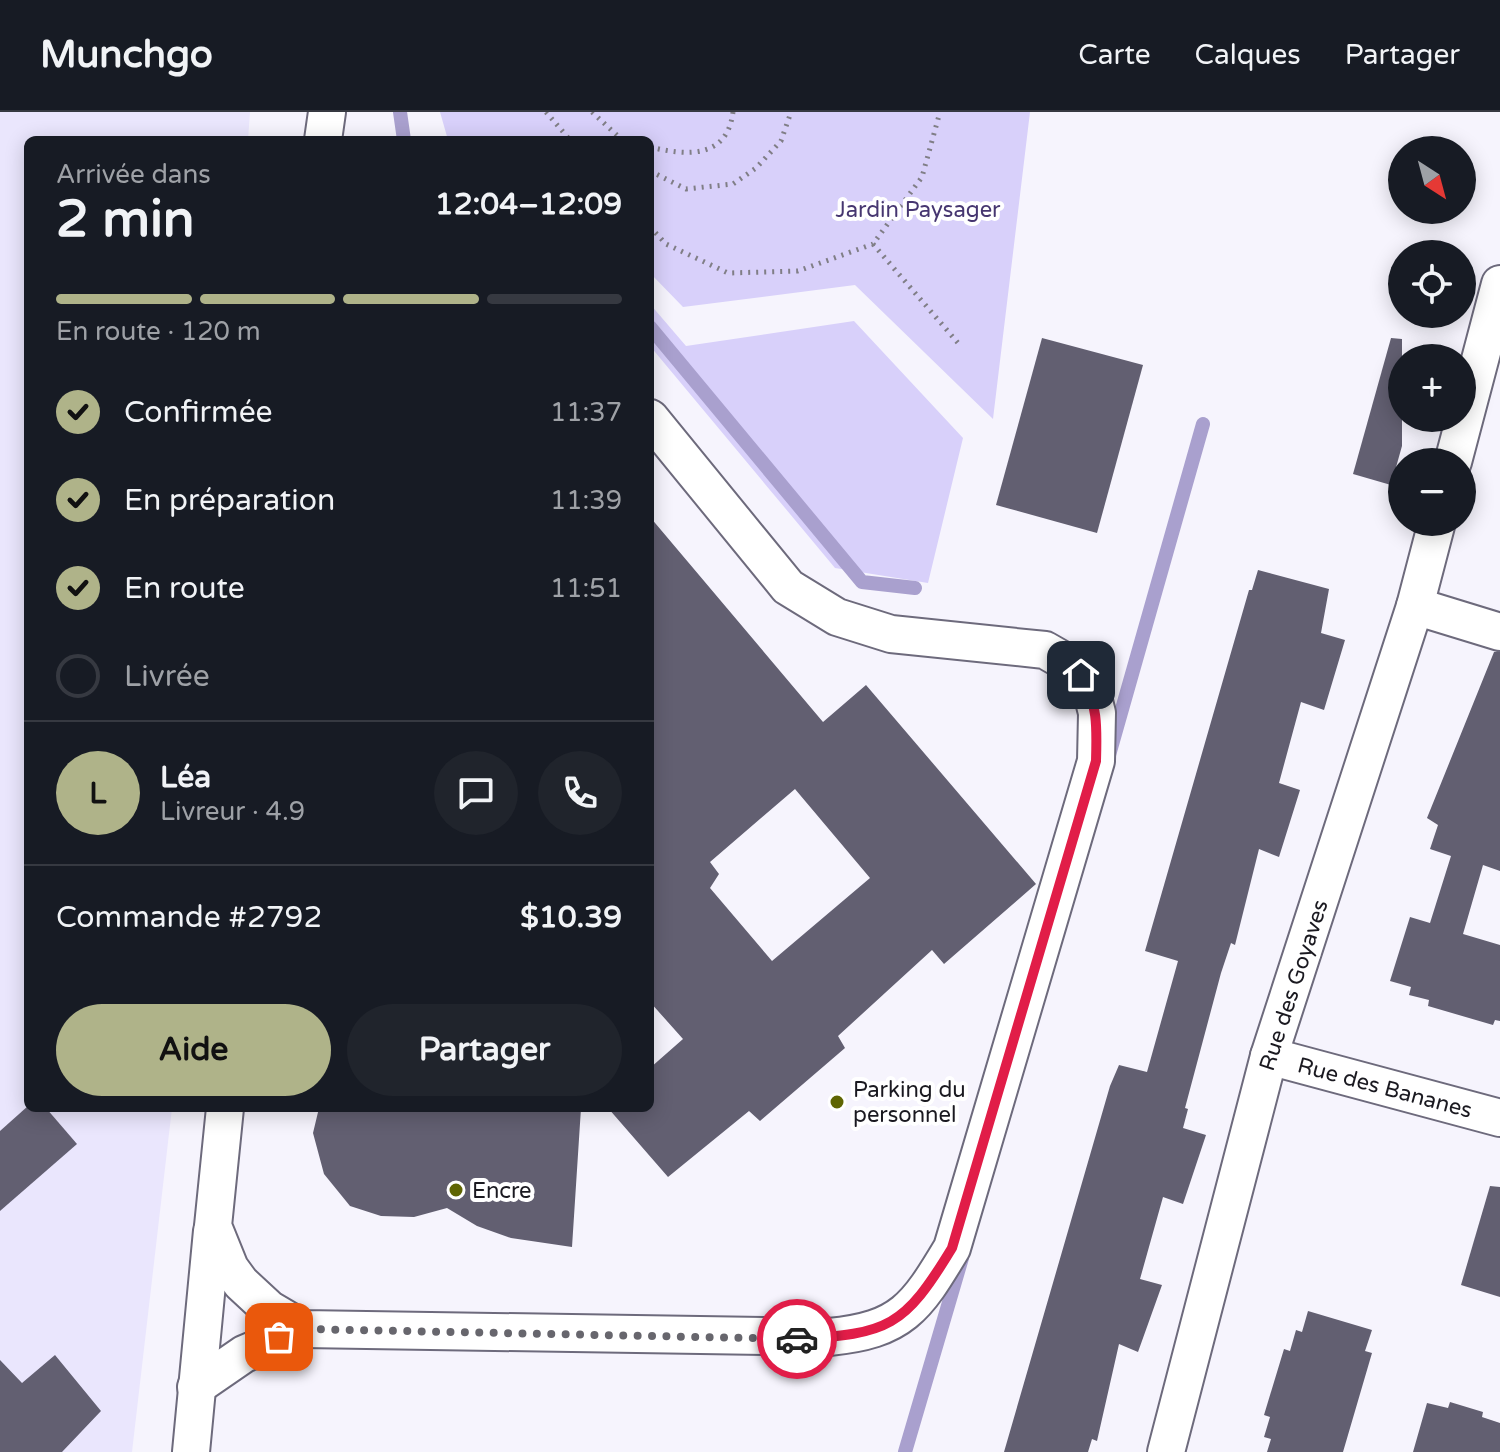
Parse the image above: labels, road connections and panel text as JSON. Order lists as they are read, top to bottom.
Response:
{
  "streets": {
    "street": ["Rue des Goyaves", "Rue des Bananes"]
  },
  "crossings": [
    ["Rue des Goyaves", "Rue des Bananes"]
  ],
  "parks": ["Jardin Paysager"],
  "places": ["Parking du personnel", "Encre"],
  "north": "bottom right",
  "page": {
    "header": "Munchgo",
    "nav": ["Carte", "Calques", "Partager"],
    "map_buttons": ["+", "−"],
    "heading": ["2 min", "Arrivée dans", "12:04–12:09"],
    "panel": [
      "Léa",
      "Livreur · 4.9",
      "Commande #2792",
      "$10.39"
    ],
    "bar": "En route · 120 m",
    "list": [
      ["Confirmée", "11:37"],
      ["En préparation", "11:39"],
      ["En route", "11:51"],
      "Livrée"
    ],
    "round": "L",
    "buttons": ["Aide", "Partager"]
  }
}
